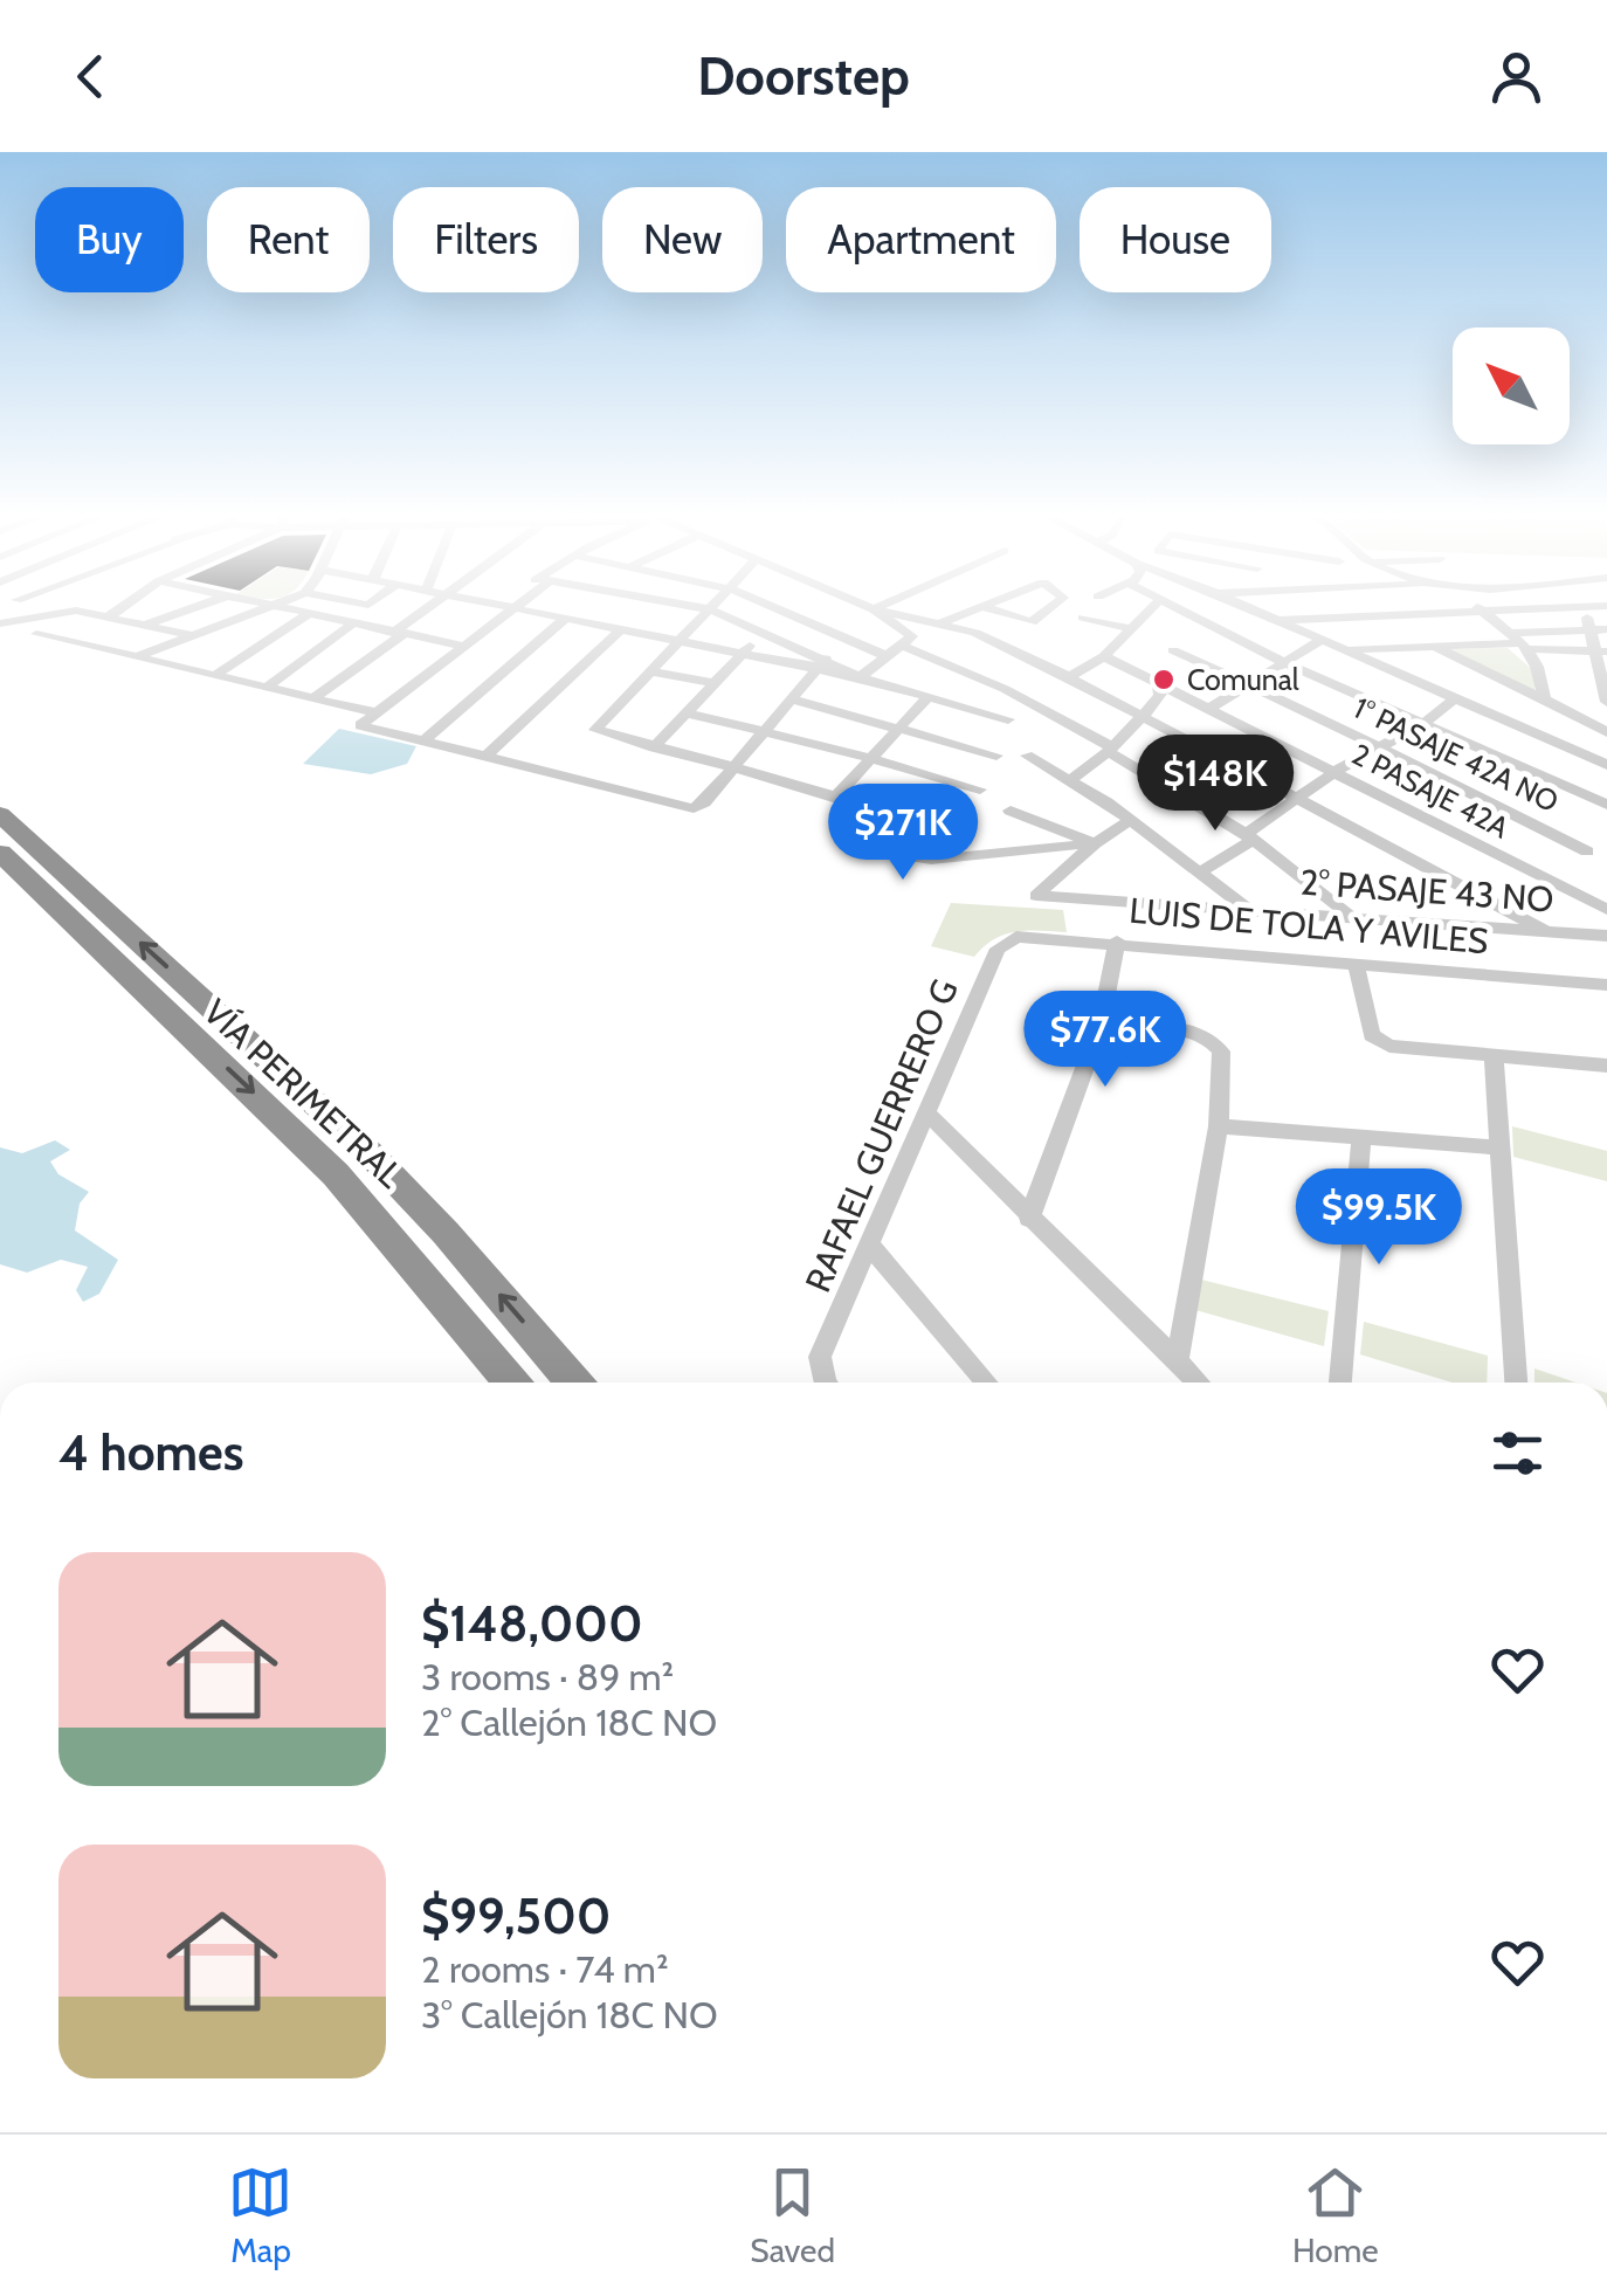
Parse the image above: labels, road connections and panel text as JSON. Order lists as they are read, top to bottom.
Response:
{
  "streets": {
    "highway": ["VÍA PERIMETRAL"],
    "street": [
      "1° PASAJE 42A NO",
      "2 PASAJE 42A",
      "2° PASAJE 43 NO",
      "LUIS DE TOLA Y AVILES",
      "RAFAEL GUERRERO G"
    ]
  },
  "crossings": [
    ["LUIS DE TOLA Y AVILES", "RAFAEL GUERRERO G"]
  ],
  "places": ["Comunal"],
  "north": "top left",
  "page": {
    "header": "Doorstep",
    "chip": [
      "Buy",
      "Rent",
      "Filters",
      "New",
      "Apartment",
      "House"
    ],
    "price": [
      "$148K",
      "$271K",
      "$77.6K",
      "$99.5K"
    ],
    "heading": "4 homes",
    "list": [
      {
        "name": "$148,000",
        "note": "3 rooms · 89 m² · 2° Callejón 18C NO"
      },
      {
        "name": "$99,500",
        "note": "2 rooms · 74 m² · 3° Callejón 18C NO"
      }
    ],
    "tabs": ["Map", "Saved", "Home"]
  }
}
